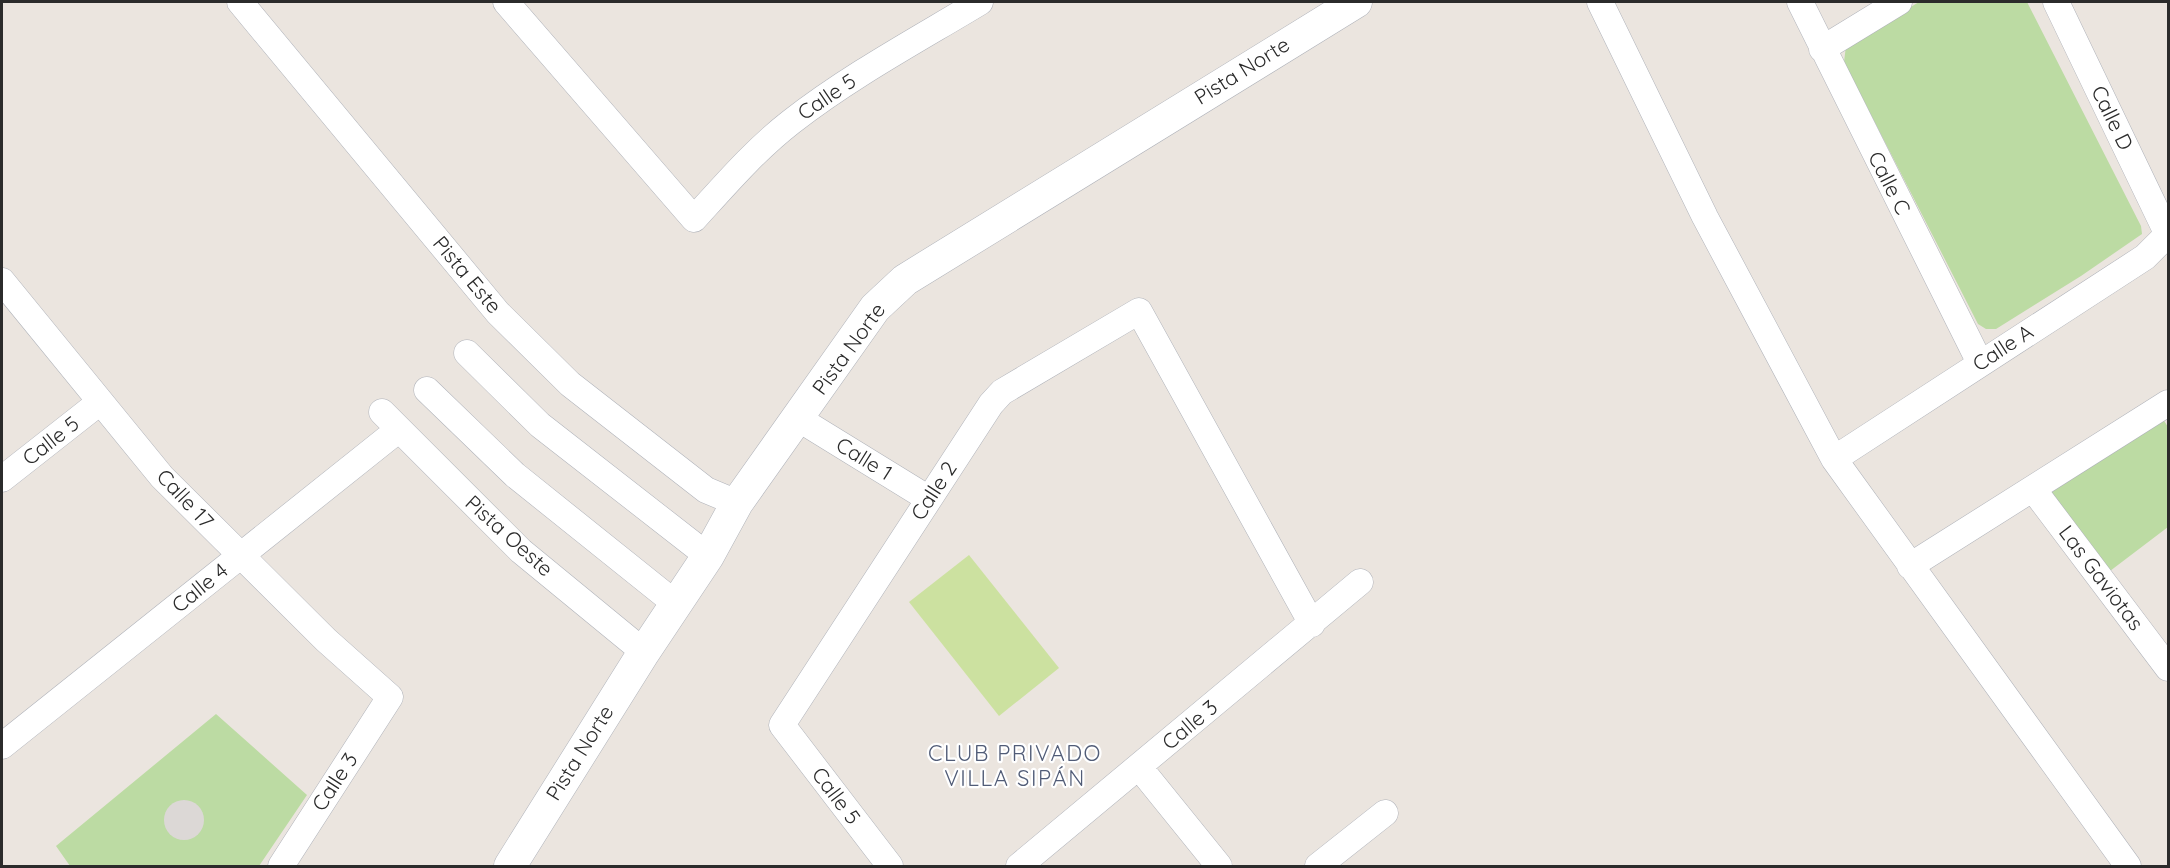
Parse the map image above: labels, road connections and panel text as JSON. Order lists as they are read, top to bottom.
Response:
{
  "streets": {
    "street": [
      "Pista Norte",
      "Calle 5",
      "Calle D",
      "Calle C",
      "Pista Este",
      "Calle A",
      "Calle 1",
      "Calle 2",
      "Calle 17",
      "Pista Oeste",
      "Las Gaviotas",
      "Calle 4",
      "Calle 3"
    ]
  },
  "crossings": [
    ["Pista Norte", "Pista Este"],
    ["Pista Norte", "Calle 1"],
    ["Pista Norte", "Pista Oeste"],
    ["Calle 5", "Calle 2"],
    ["Calle 5", "Calle 17"],
    ["Calle D", "Calle A"],
    ["Calle C", "Calle A"],
    ["Calle 1", "Calle 2"],
    ["Calle 2", "Calle 3"],
    ["Calle 17", "Calle 4"],
    ["Calle 17", "Calle 3"],
    ["Pista Oeste", "Calle 4"]
  ],
  "districts": ["CLUB PRIVADO VILLA SIPÁN"]
}
